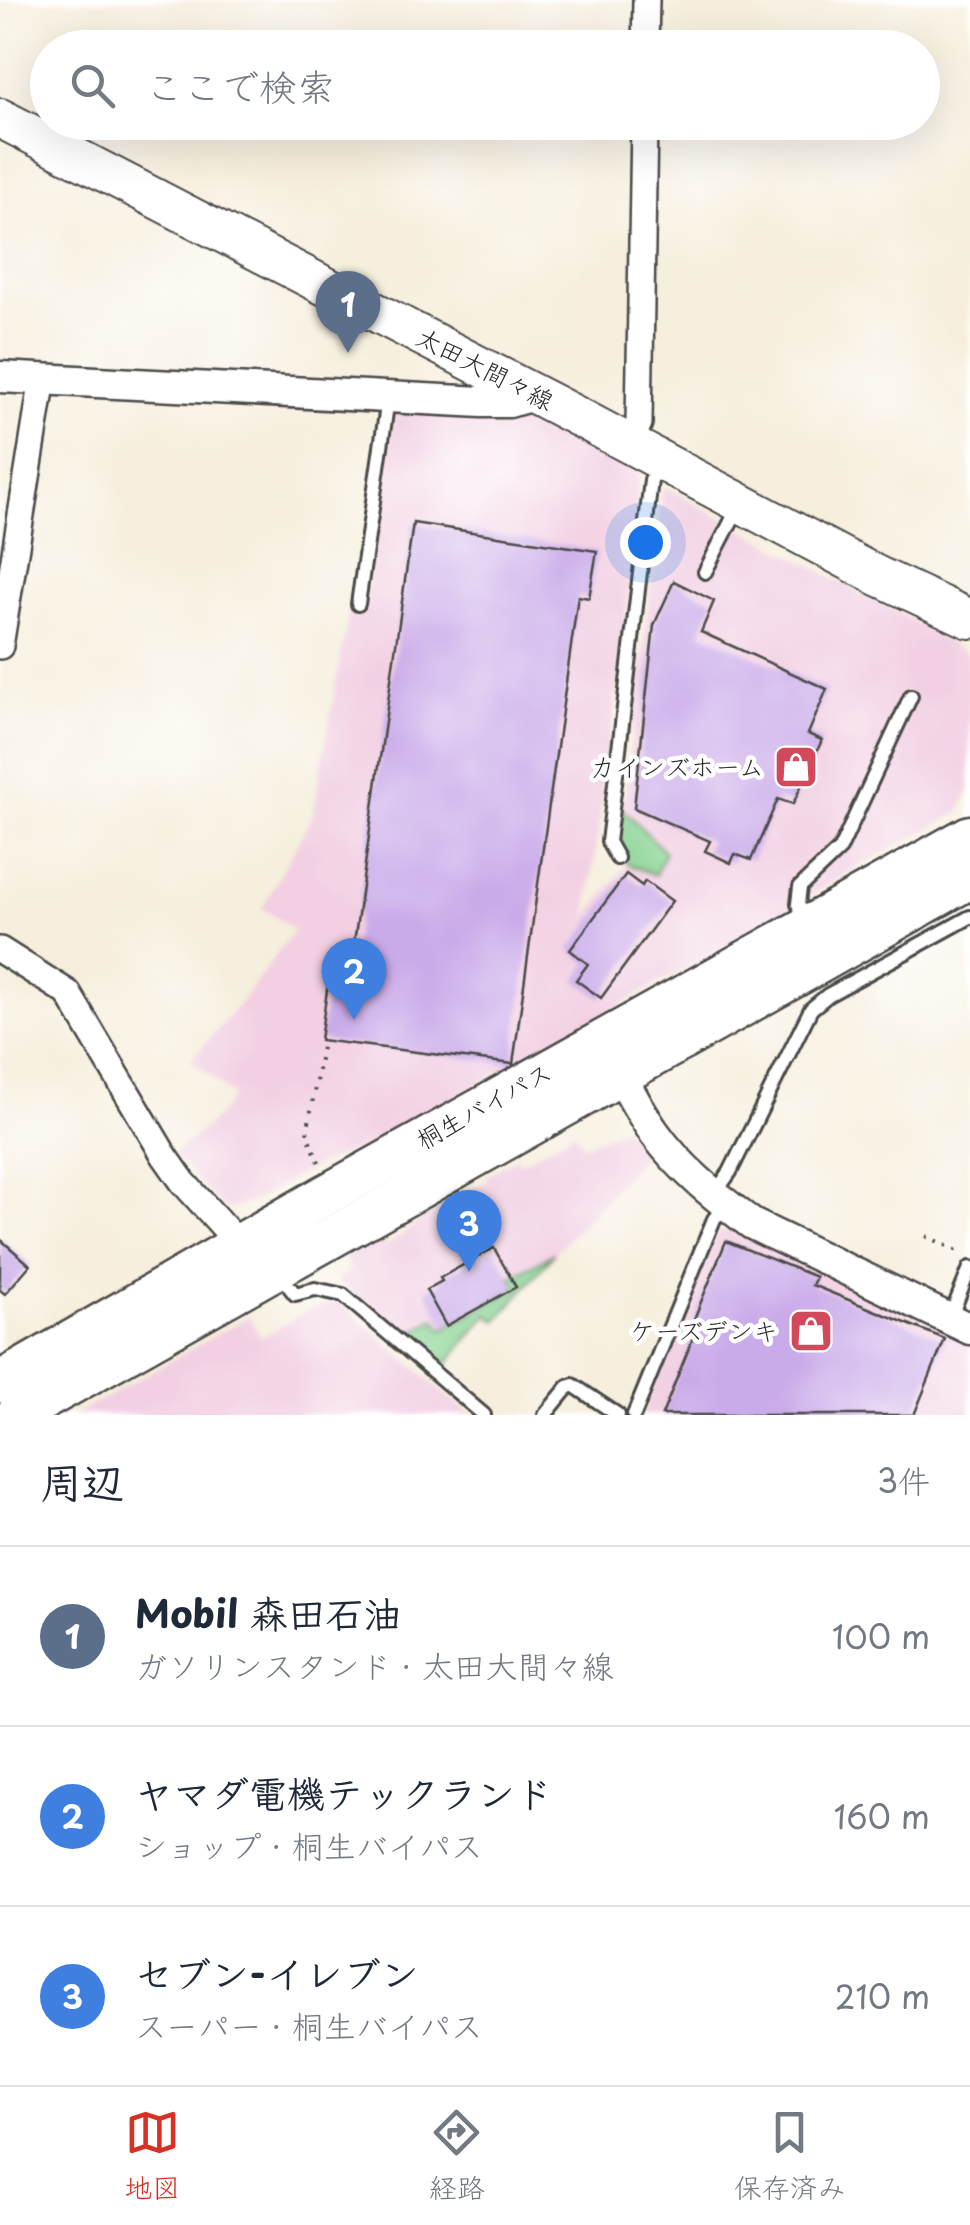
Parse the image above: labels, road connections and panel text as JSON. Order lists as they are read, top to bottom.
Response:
{
  "streets": {
    "highway": ["桐生バイパス"],
    "main road": ["太田大間々線"]
  },
  "places": {
    "shop": ["カインズホーム", "ケーズデンキ"]
  },
  "page": {
    "search": "ここで検索",
    "pins": ["1", "2", "3"],
    "heading": ["周辺", "3件"],
    "list": [
      {
        "mark": "1",
        "name": "Mobil 森田石油",
        "note": "ガソリンスタンド · 太田大間々線",
        "value": "100 m"
      },
      {
        "mark": "2",
        "name": "ヤマダ電機テックランド",
        "note": "ショップ · 桐生バイパス",
        "value": "160 m"
      },
      {
        "mark": "3",
        "name": "セブン-イレブン",
        "note": "スーパー · 桐生バイパス",
        "value": "210 m"
      }
    ],
    "nav": ["地図", "経路", "保存済み"]
  }
}
